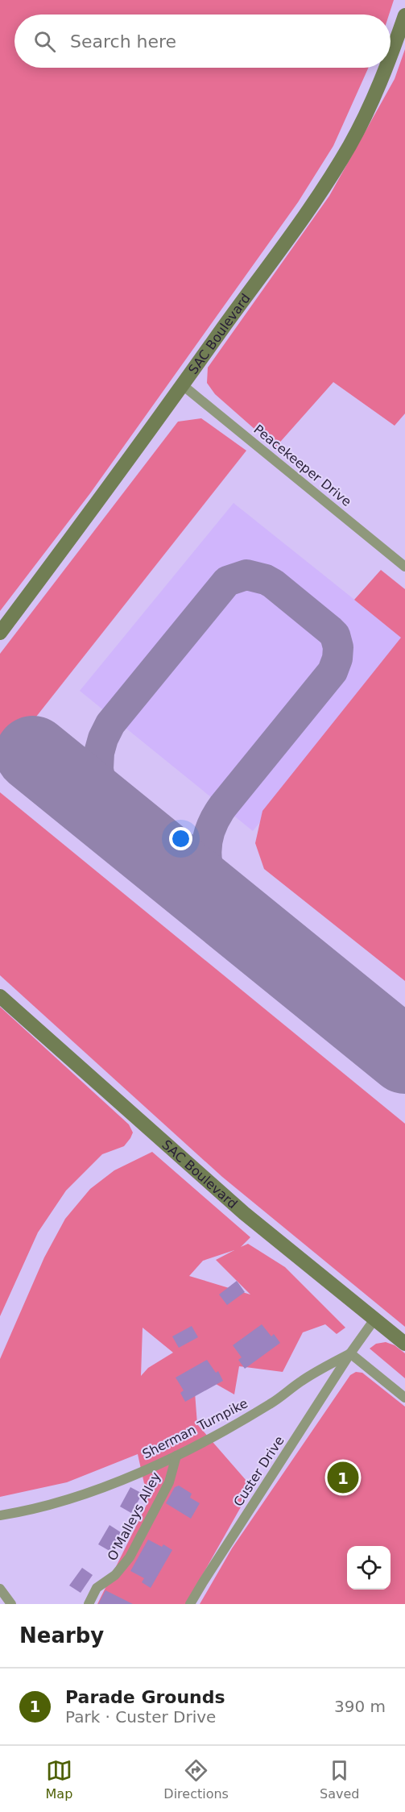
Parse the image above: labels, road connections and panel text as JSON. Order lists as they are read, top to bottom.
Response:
{
  "streets": {
    "street": [
      "SAC Boulevard",
      "Peacekeeper Drive",
      "Sherman Turnpike",
      "Custer Drive",
      "O'Malleys Alley"
    ]
  },
  "crossings": [
    ["SAC Boulevard", "Peacekeeper Drive"],
    ["SAC Boulevard", "Sherman Turnpike"],
    ["Sherman Turnpike", "Custer Drive"],
    ["Sherman Turnpike", "O'Malleys Alley"]
  ],
  "page": {
    "search": "Search here",
    "pins": "1",
    "heading": "Nearby",
    "list": [
      {
        "mark": "1",
        "name": "Parade Grounds",
        "note": "Park · Custer Drive",
        "value": "390 m"
      }
    ],
    "nav": ["Map", "Directions", "Saved"]
  }
}
